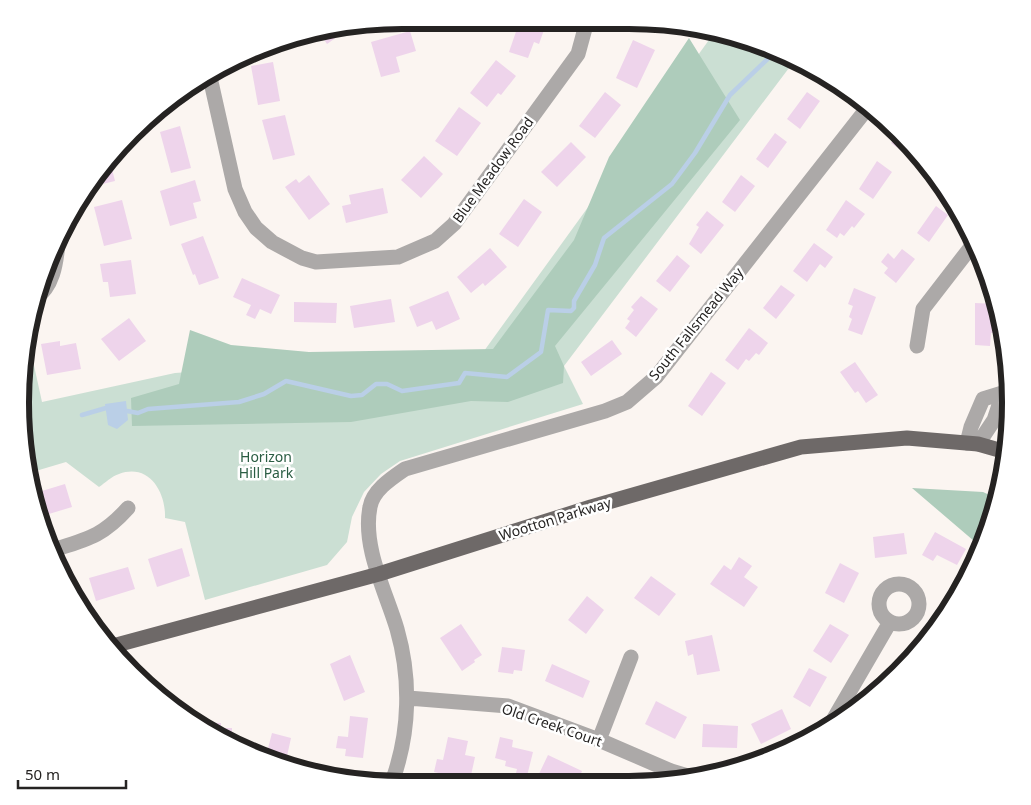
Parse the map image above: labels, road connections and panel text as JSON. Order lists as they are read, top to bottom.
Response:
{
  "streets": {
    "main road": ["Wootton Parkway"],
    "street": ["Blue Meadow Road", "South Fallsmead Way", "Old Creek Court"]
  },
  "crossings": [
    ["South Fallsmead Way", "Wootton Parkway"],
    ["South Fallsmead Way", "Old Creek Court"]
  ],
  "parks": ["Horizon Hill Park"],
  "scale_bar": "50 m"
}
